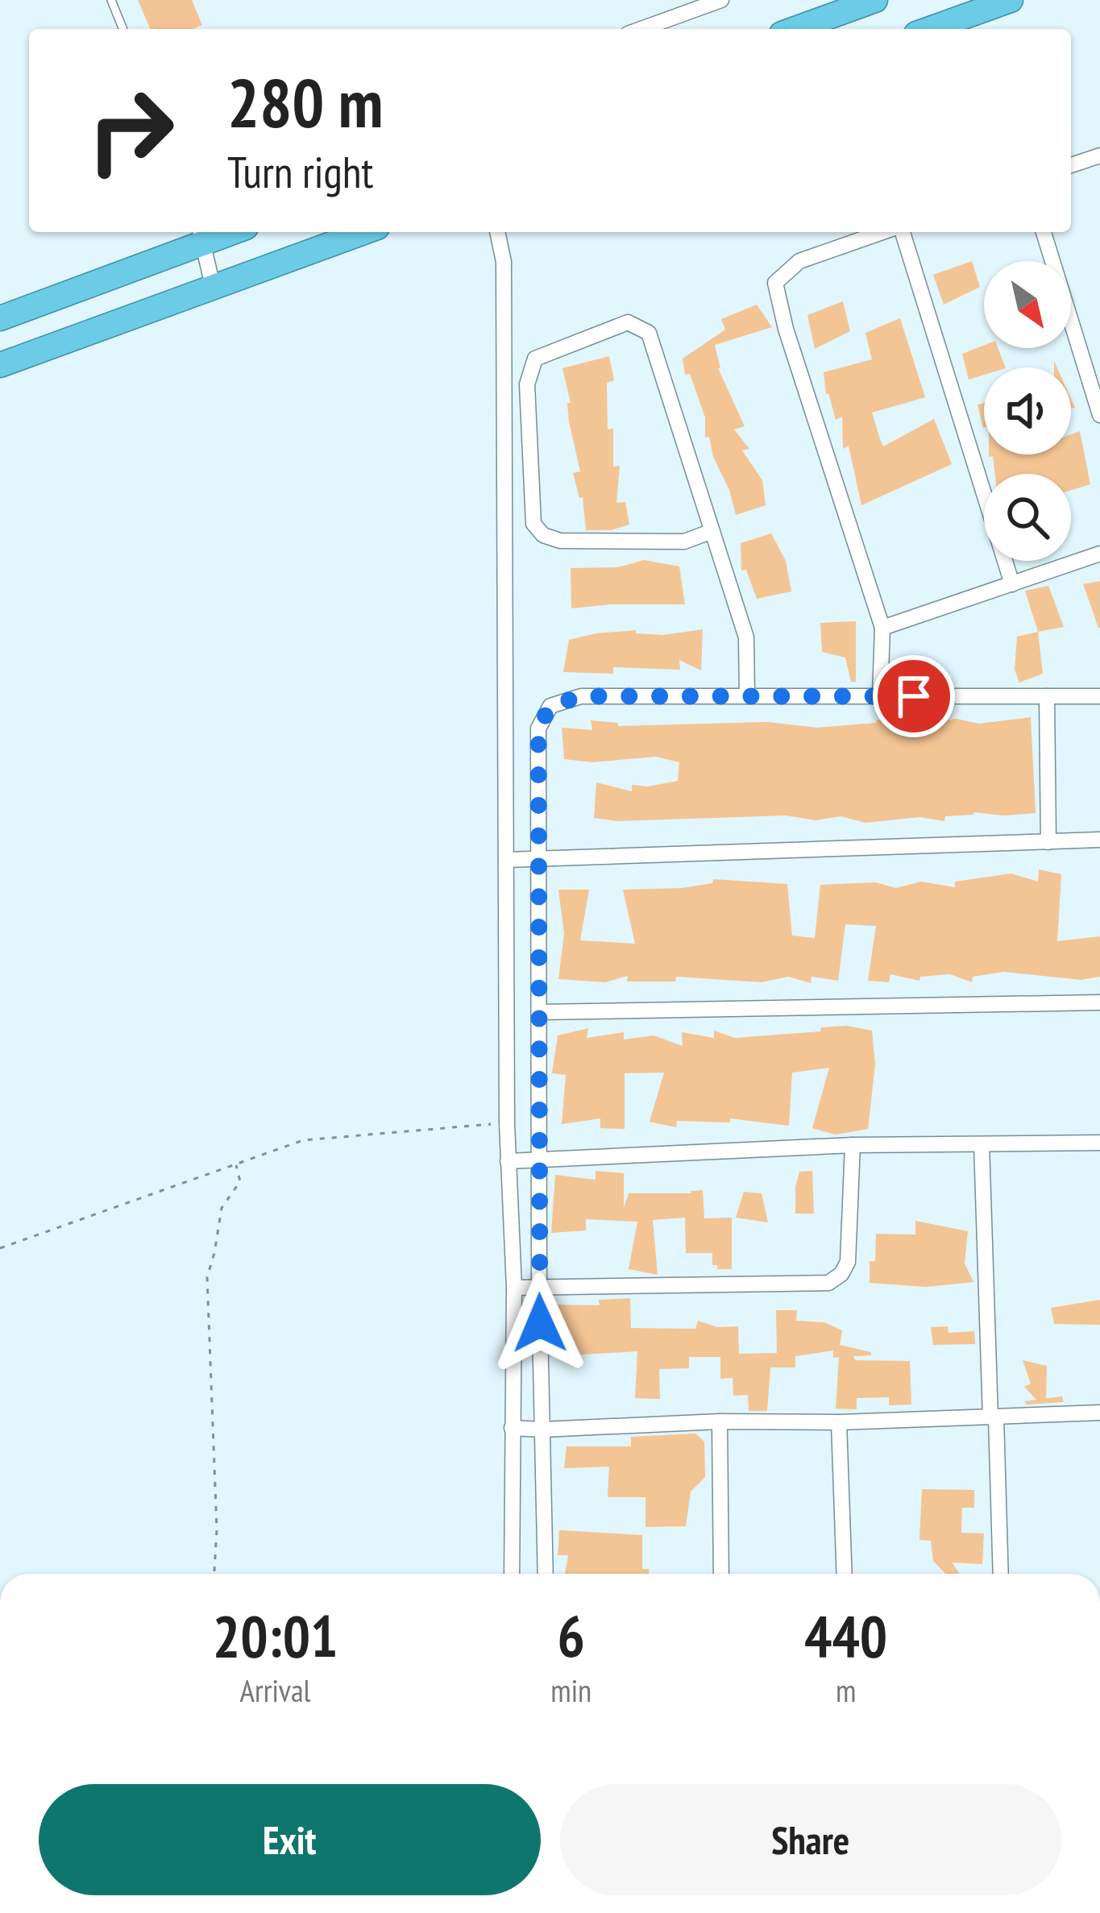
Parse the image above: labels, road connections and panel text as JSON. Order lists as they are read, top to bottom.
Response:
{
  "north": "bottom right",
  "page": {
    "turn": ["280 m", "Turn right"],
    "eta": [
      "20:01",
      "Arrival",
      "6",
      "min",
      "440",
      "m"
    ],
    "buttons": ["Exit", "Share"]
  }
}
